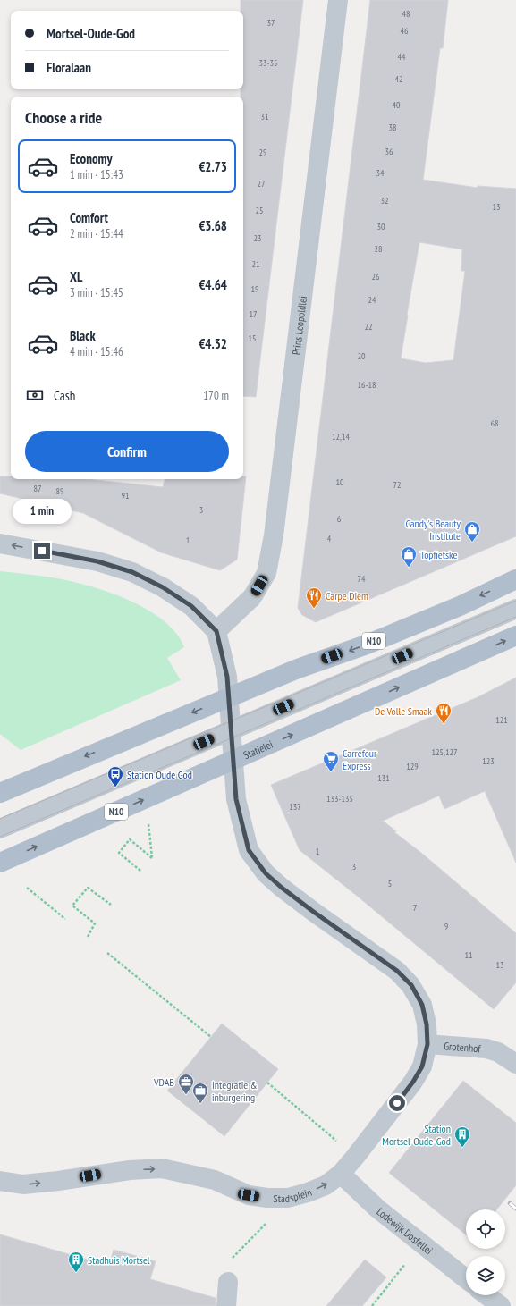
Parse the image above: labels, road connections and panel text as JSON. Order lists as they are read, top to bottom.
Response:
{
  "streets": {
    "main road": ["N10", "Statielei"],
    "street": [
      "Prins Leopoldlei",
      "Grotenhof",
      "Stadsplein",
      "Lodewijk Dosfellei"
    ]
  },
  "crossings": [
    ["Grotenhof", "Stadsplein"],
    ["Stadsplein", "Lodewijk Dosfellei"]
  ],
  "one_way": ["Stadsplein"],
  "places": {
    "shop": ["Candy's Beauty Institute", "Topfietske"],
    "restaurant": ["Carpe Diem", "De Volle Smaak"],
    "supermarket": ["Carrefour Express"],
    "bus stop": ["Station Oude God"],
    "office": ["VDAB", "Integratie & inburgering"],
    "building": ["Station Mortsel-Oude-God", "Stadhuis Mortsel"]
  },
  "house_numbers": [
    "48",
    "37",
    "46",
    "44",
    "33-35",
    "42",
    "40",
    "31",
    "38",
    "36",
    "29",
    "34",
    "27",
    "32",
    "13",
    "25",
    "30",
    "23",
    "28",
    "21",
    "26",
    "19",
    "24",
    "17",
    "22",
    "15",
    "20",
    "16-18",
    "68",
    "12,14",
    "10",
    "72",
    "87",
    "89",
    "91",
    "3",
    "6",
    "4",
    "1",
    "74",
    "121",
    "125,127",
    "123",
    "129",
    "131",
    "133-135",
    "137",
    "1",
    "3",
    "5",
    "7",
    "9",
    "11",
    "13"
  ],
  "page": {
    "banner": ["Mortsel-Oude-God", "Floralaan"],
    "heading": "Choose a ride",
    "list": [
      {
        "name": "Economy",
        "note": "1 min · 15:43",
        "value": "€2.73"
      },
      {
        "name": "Comfort",
        "note": "2 min · 15:44",
        "value": "€3.68"
      },
      {
        "name": "XL",
        "note": "3 min · 15:45",
        "value": "€4.64"
      },
      {
        "name": "Black",
        "note": "4 min · 15:46",
        "value": "€4.32"
      }
    ],
    "pay": ["Cash", "170 m"],
    "buttons": "Confirm",
    "bubble": "1 min"
  }
}
